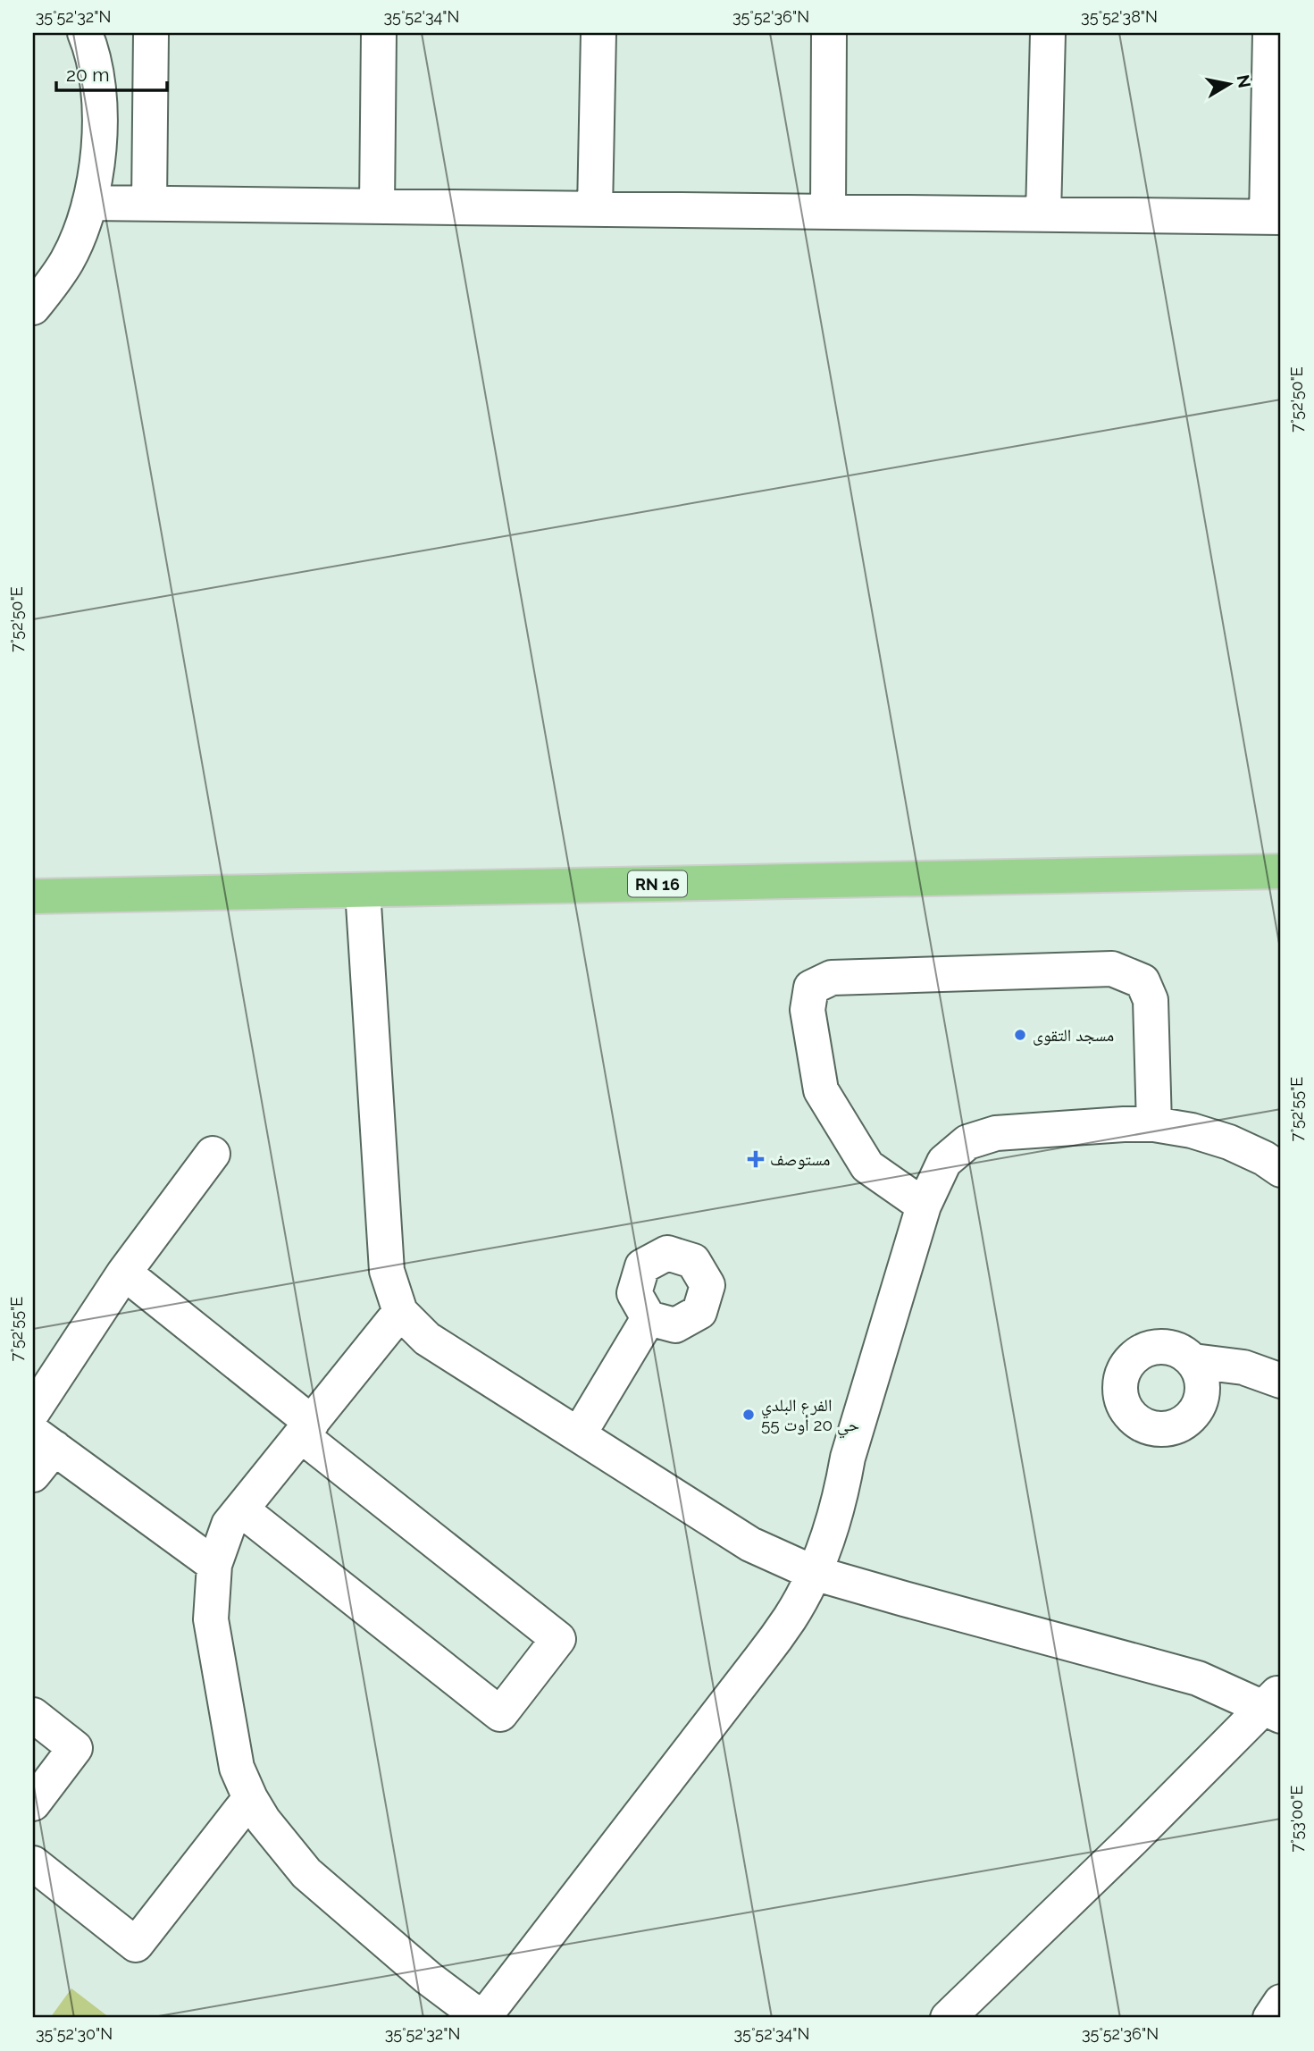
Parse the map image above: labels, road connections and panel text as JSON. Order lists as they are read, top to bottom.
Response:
{
  "streets": {
    "main road": ["RN 16"]
  },
  "places": {
    "other": ["مسجد التقوى", "الفرع البلدي حي 20 أوت 55"],
    "health": ["مستوصف"]
  },
  "scale_bar": "20 m",
  "north": "right",
  "coordinates": [
    "35°52'32\"N",
    "35°52'34\"N",
    "35°52'36\"N",
    "35°52'38\"N",
    "7°52'50\"E",
    "7°52'55\"E",
    "7°53'00\"E",
    "35°52'30\"N"
  ]
}
